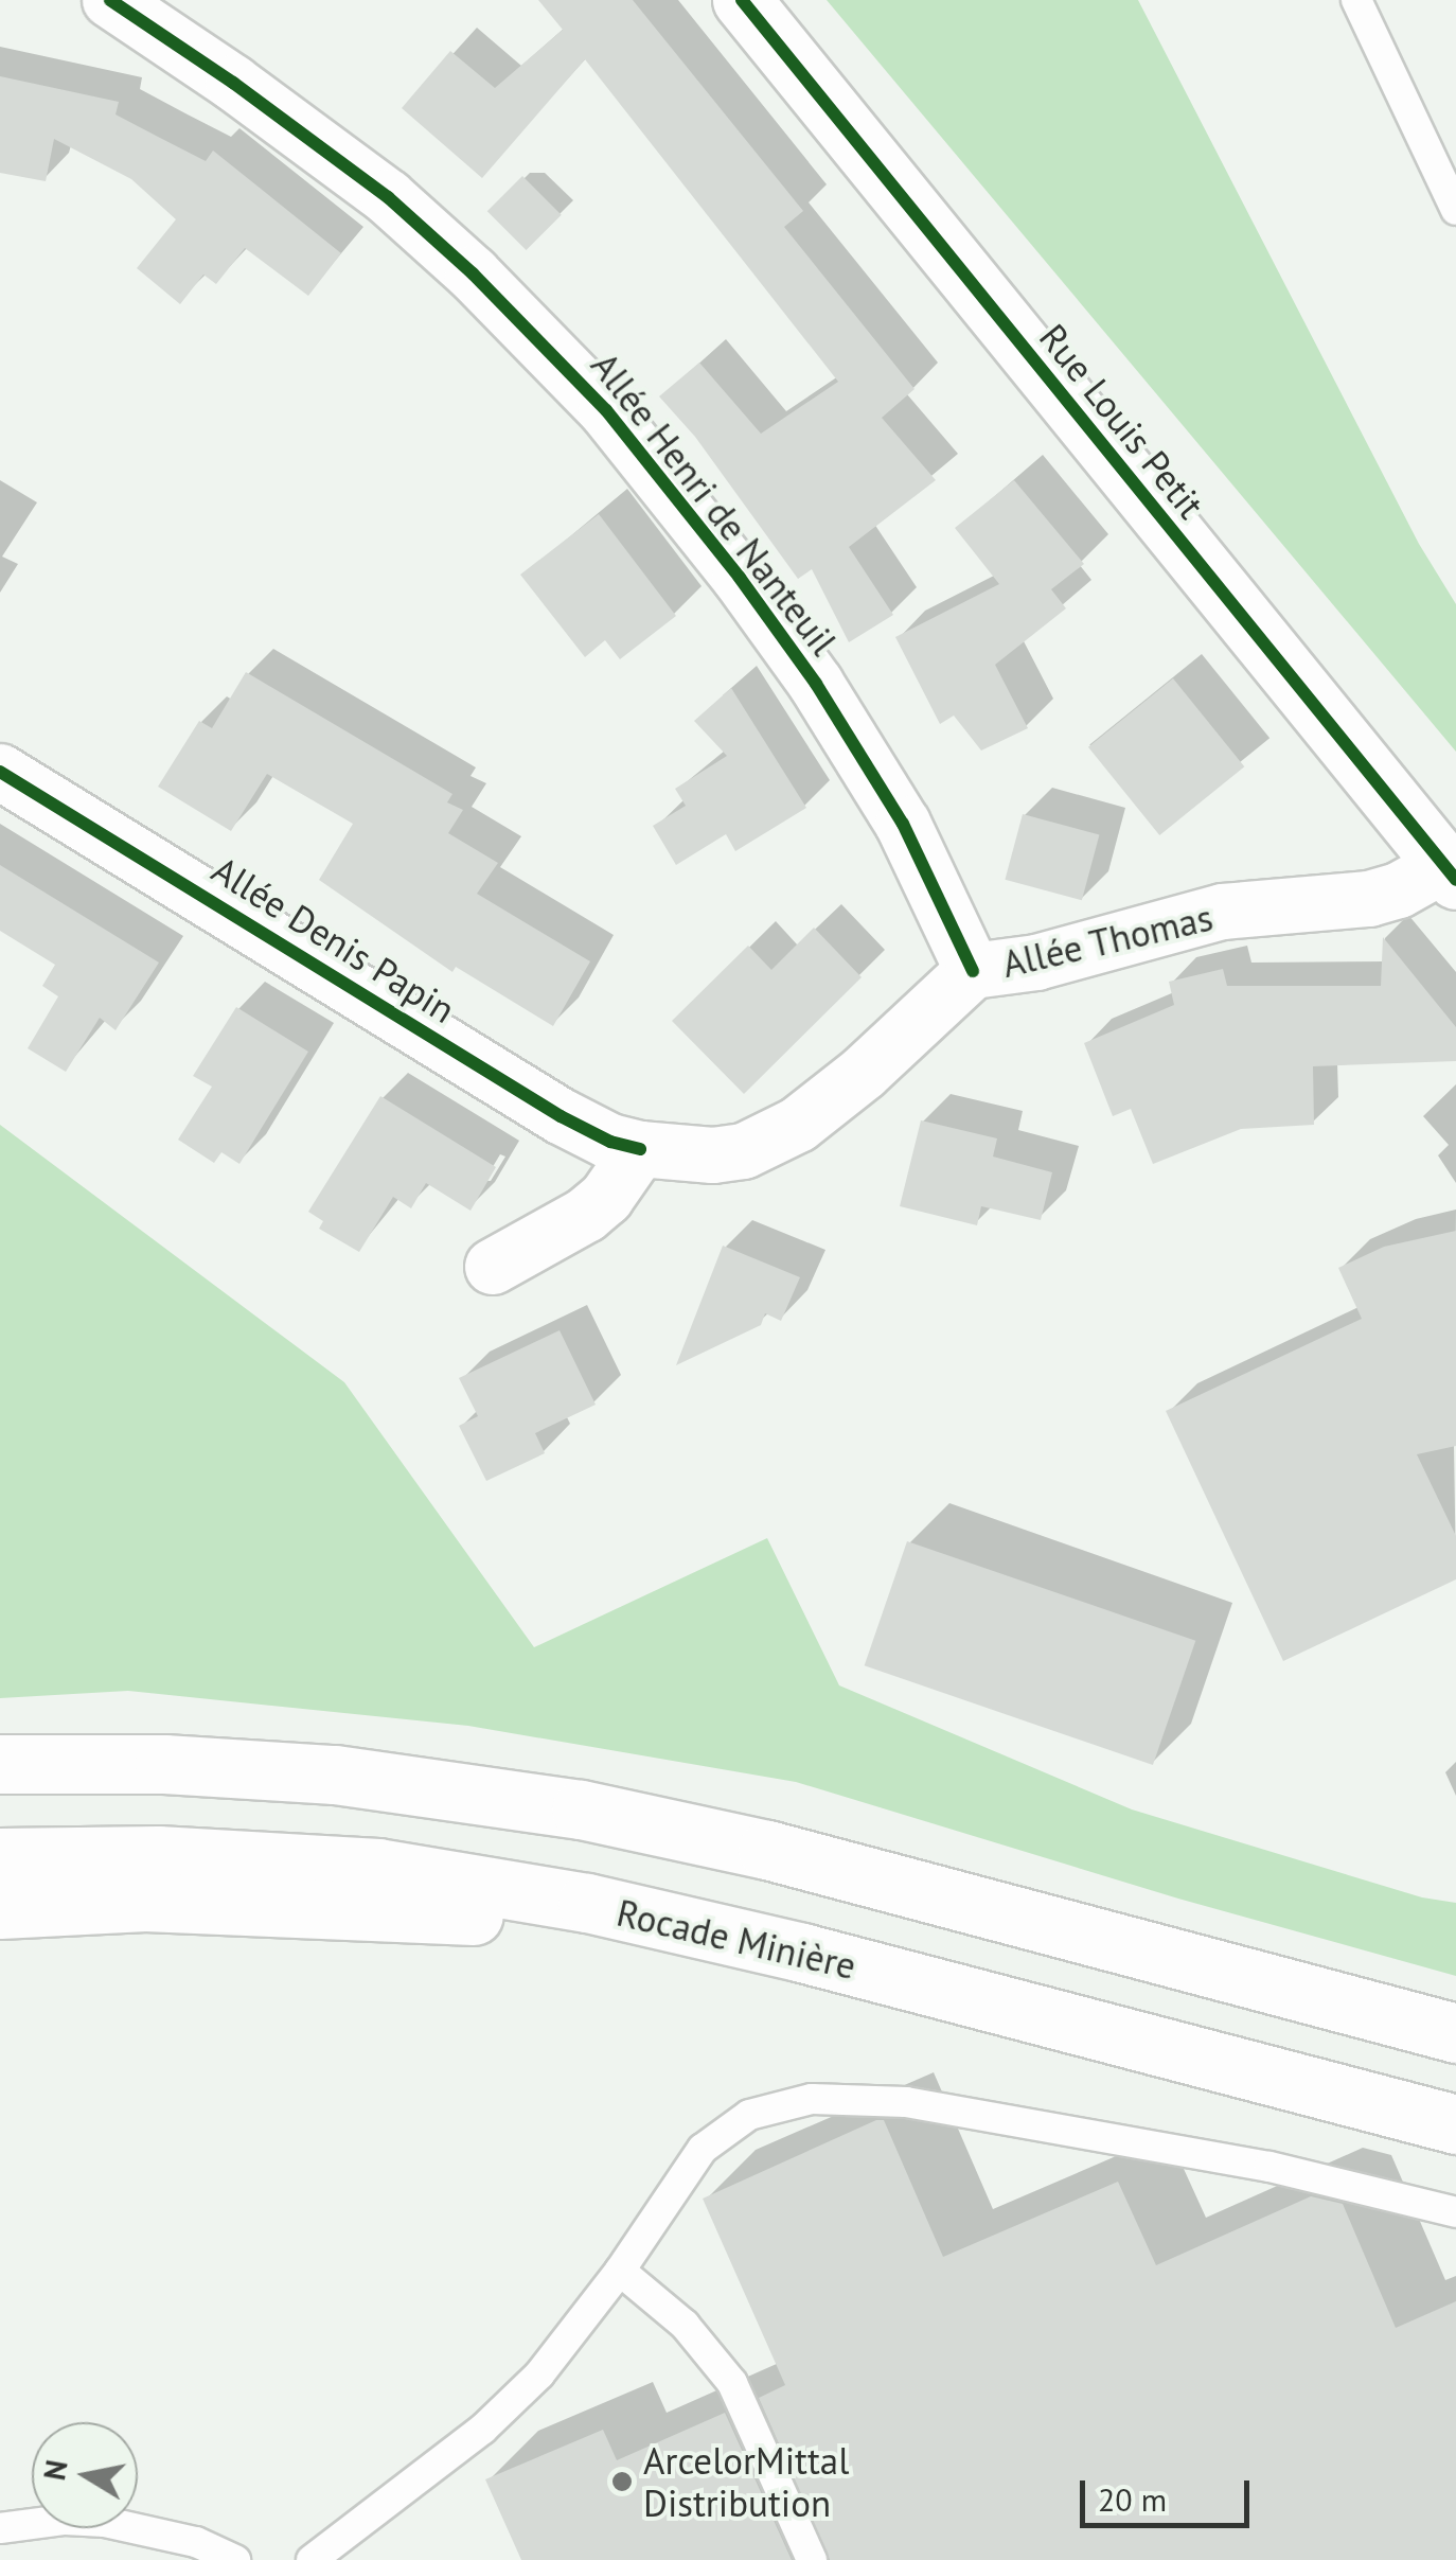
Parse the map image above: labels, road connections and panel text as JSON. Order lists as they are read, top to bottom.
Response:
{
  "streets": {
    "main road": ["Rue Louis Petit", "Rocade Minière"],
    "street": ["Allée Henri de Nanteuil", "Allée Denis Papin", "Allée Thomas"]
  },
  "crossings": [
    ["Rue Louis Petit", "Allée Thomas"],
    ["Allée Henri de Nanteuil", "Allée Thomas"],
    ["Allée Denis Papin", "Allée Thomas"]
  ],
  "places": ["ArcelorMittal Distribution"],
  "scale_bar": "20 m",
  "north": "left"
}
